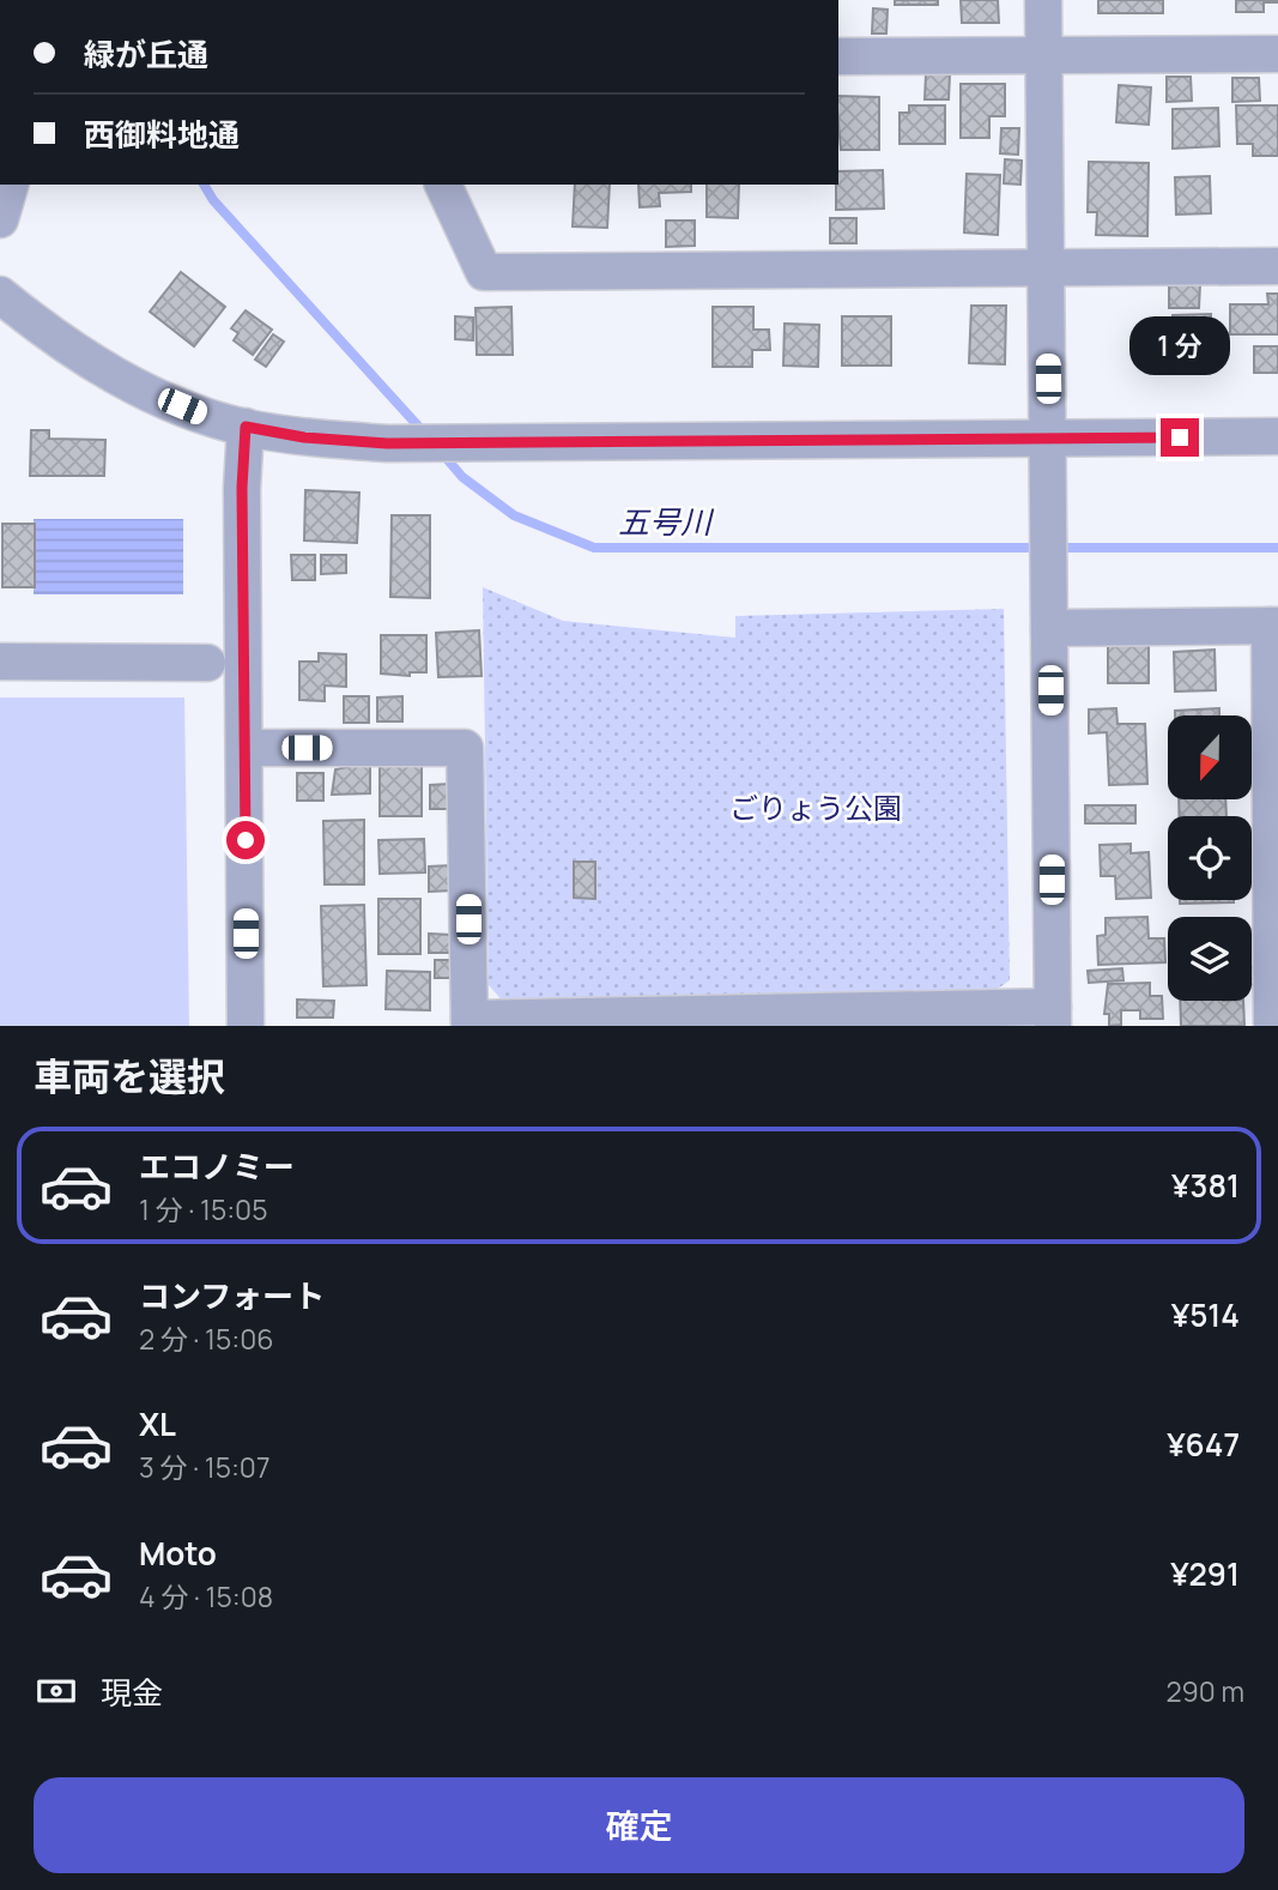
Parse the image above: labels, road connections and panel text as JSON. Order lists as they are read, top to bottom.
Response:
{
  "water": ["五号川"],
  "parks": ["ごりょう公園"],
  "north": "bottom",
  "page": {
    "banner": ["緑が丘通", "西御料地通"],
    "bubble": "1 分",
    "heading": "車両を選択",
    "list": [
      {
        "name": "エコノミー",
        "note": "1 分 · 15:05",
        "value": "¥381"
      },
      {
        "name": "コンフォート",
        "note": "2 分 · 15:06",
        "value": "¥514"
      },
      {
        "name": "XL",
        "note": "3 分 · 15:07",
        "value": "¥647"
      },
      {
        "name": "Moto",
        "note": "4 分 · 15:08",
        "value": "¥291"
      }
    ],
    "pay": ["現金", "290 m"],
    "buttons": "確定"
  }
}
